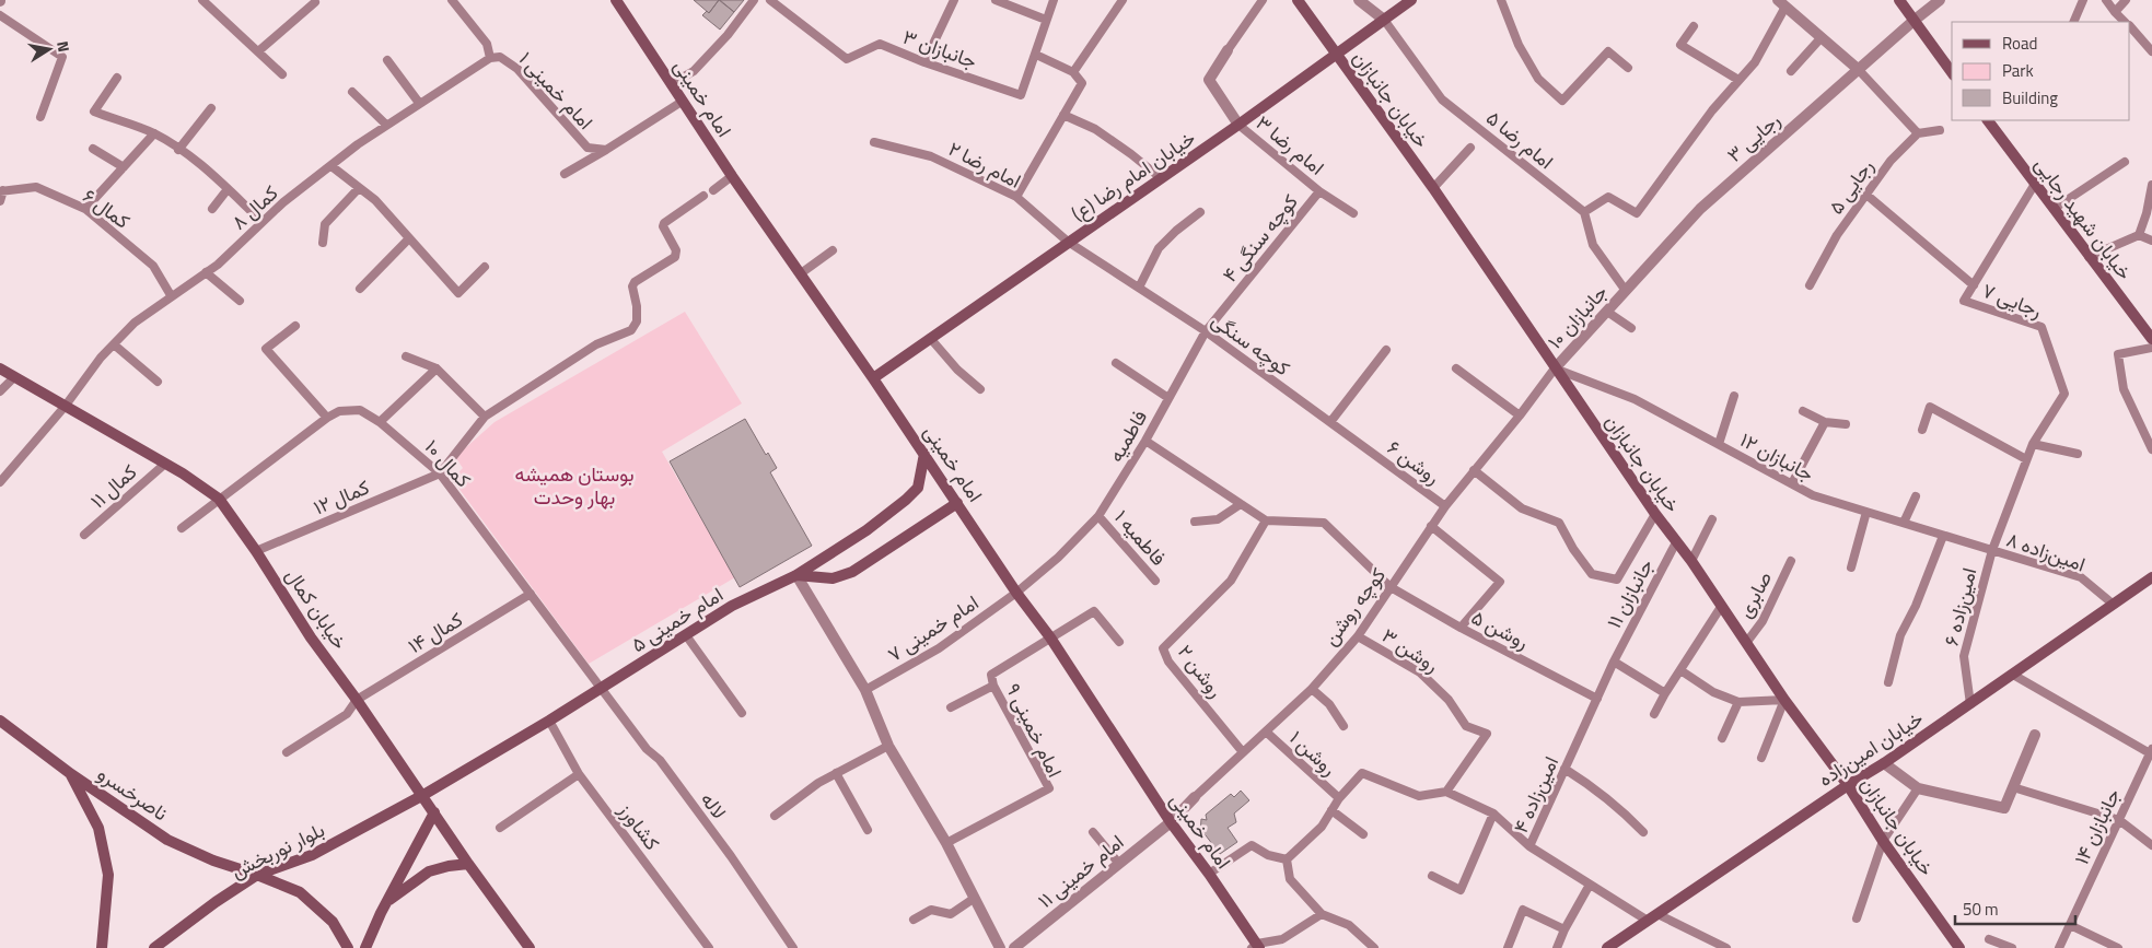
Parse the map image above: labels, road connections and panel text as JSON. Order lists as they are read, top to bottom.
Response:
{
  "streets": {
    "street": [
      "امام خمینی",
      "خیابان جانبازان",
      "رجایی ۳",
      "خیابان امام رضا (ع)",
      "خیابان شهید رجایی",
      "جانبازان ۱۰",
      "خیابان کمال",
      "امام خمینی ۵",
      "خیابان امین‌زاده",
      "ناصرخسرو",
      "بلوار نوربخش",
      "امام خمینی ۱۱"
    ],
    "lane": [
      "جانبازان ۳",
      "امام خمینی ۱",
      "امام رضا ۵",
      "امام رضا ۳",
      "امام رضا ۲",
      "رجایی ۵",
      "کمال ۸",
      "کمال ۶",
      "کوچه سنگی ۴",
      "رجایی ۷",
      "کوچه سنگی",
      "فاطمیه",
      "جانبازان ۱۲",
      "روشن ۶",
      "کمال ۱۰",
      "کمال ۱۱",
      "کمال ۱۲",
      "فاطمیه ۱",
      "امین‌زاده ۸",
      "جانبازان ۱۱",
      "صابری",
      "کوچه روشن",
      "امین‌زاده ۶",
      "امام خمینی ۷",
      "روشن ۵",
      "کمال ۱۴",
      "روشن ۳",
      "روشن ۲",
      "امام خمینی ۹",
      "روشن ۱",
      "امین‌زاده ۴",
      "لاله",
      "کشاورز",
      "جانبازان ۱۴"
    ]
  },
  "crossings": [
    ["امام خمینی ۱", "کمال ۸"],
    ["امام خمینی", "خیابان امام رضا (ع)"],
    ["امام خمینی", "فاطمیه"],
    ["امام خمینی", "امام خمینی ۵"],
    ["امام خمینی", "امام خمینی ۷"],
    ["امام خمینی", "امام خمینی ۹"],
    ["امام خمینی", "امام خمینی ۱۱"],
    ["خیابان جانبازان", "خیابان امام رضا (ع)"],
    ["خیابان جانبازان", "جانبازان ۱۰"],
    ["خیابان جانبازان", "جانبازان ۱۲"],
    ["خیابان جانبازان", "جانبازان ۱۱"],
    ["خیابان جانبازان", "صابری"],
    ["خیابان جانبازان", "کوچه روشن"],
    ["خیابان جانبازان", "خیابان امین‌زاده"],
    ["رجایی ۳", "جانبازان ۱۰"],
    ["امام رضا ۵", "خیابان امام رضا (ع)"],
    ["امام رضا ۳", "خیابان امام رضا (ع)"],
    ["امام رضا ۳", "کوچه سنگی ۴"],
    ["امام رضا ۲", "خیابان امام رضا (ع)"],
    ["امام رضا ۲", "کوچه سنگی"],
    ["کمال ۸", "کمال ۶"],
    ["کمال ۸", "خیابان کمال"],
    ["خیابان شهید رجایی", "رجایی ۷"],
    ["کوچه سنگی ۴", "کوچه سنگی"],
    ["کوچه سنگی ۴", "فاطمیه"],
    ["رجایی ۷", "جانبازان ۱۲"],
    ["رجایی ۷", "امین‌زاده ۸"],
    ["رجایی ۷", "امین‌زاده ۶"],
    ["جانبازان ۱۰", "جانبازان ۱۲"],
    ["جانبازان ۱۰", "کوچه روشن"],
    ["کوچه سنگی", "روشن ۶"],
    ["فاطمیه", "فاطمیه ۱"],
    ["فاطمیه", "امام خمینی ۷"],
    ["جانبازان ۱۲", "امین‌زاده ۸"],
    ["جانبازان ۱۲", "کوچه روشن"],
    ["جانبازان ۱۲", "امین‌زاده ۶"],
    ["روشن ۶", "کوچه روشن"],
    ["کمال ۱۰", "کمال ۱۲"],
    ["کمال ۱۰", "خیابان کمال"],
    ["کمال ۱۰", "امام خمینی ۵"],
    ["کمال ۱۰", "کمال ۱۴"],
    ["کمال ۱۰", "لاله"],
    ["کمال ۱۱", "خیابان کمال"],
    ["کمال ۱۲", "خیابان کمال"],
    ["امین‌زاده ۸", "امین‌زاده ۶"],
    ["امین‌زاده ۸", "خیابان امین‌زاده"],
    ["جانبازان ۱۱", "امین‌زاده ۴"],
    ["کوچه روشن", "روشن ۵"],
    ["کوچه روشن", "روشن ۳"],
    ["کوچه روشن", "روشن ۲"],
    ["کوچه روشن", "روشن ۱"],
    ["کوچه روشن", "امام خمینی ۱۱"],
    ["امین‌زاده ۶", "خیابان امین‌زاده"],
    ["خیابان کمال", "امام خمینی ۵"],
    ["خیابان کمال", "کمال ۱۴"],
    ["خیابان کمال", "بلوار نوربخش"],
    ["امام خمینی ۵", "لاله"],
    ["امام خمینی ۵", "کشاورز"],
    ["امام خمینی ۵", "بلوار نوربخش"],
    ["روشن ۵", "روشن ۲"],
    ["روشن ۵", "امین‌زاده ۴"],
    ["خیابان امین‌زاده", "امین‌زاده ۴"],
    ["ناصرخسرو", "بلوار نوربخش"]
  ],
  "parks": ["بوستان همیشه بهار وحدت"],
  "legend": ["Road", "Park", "Building"],
  "scale_bar": "50 m",
  "north": "right"
}
